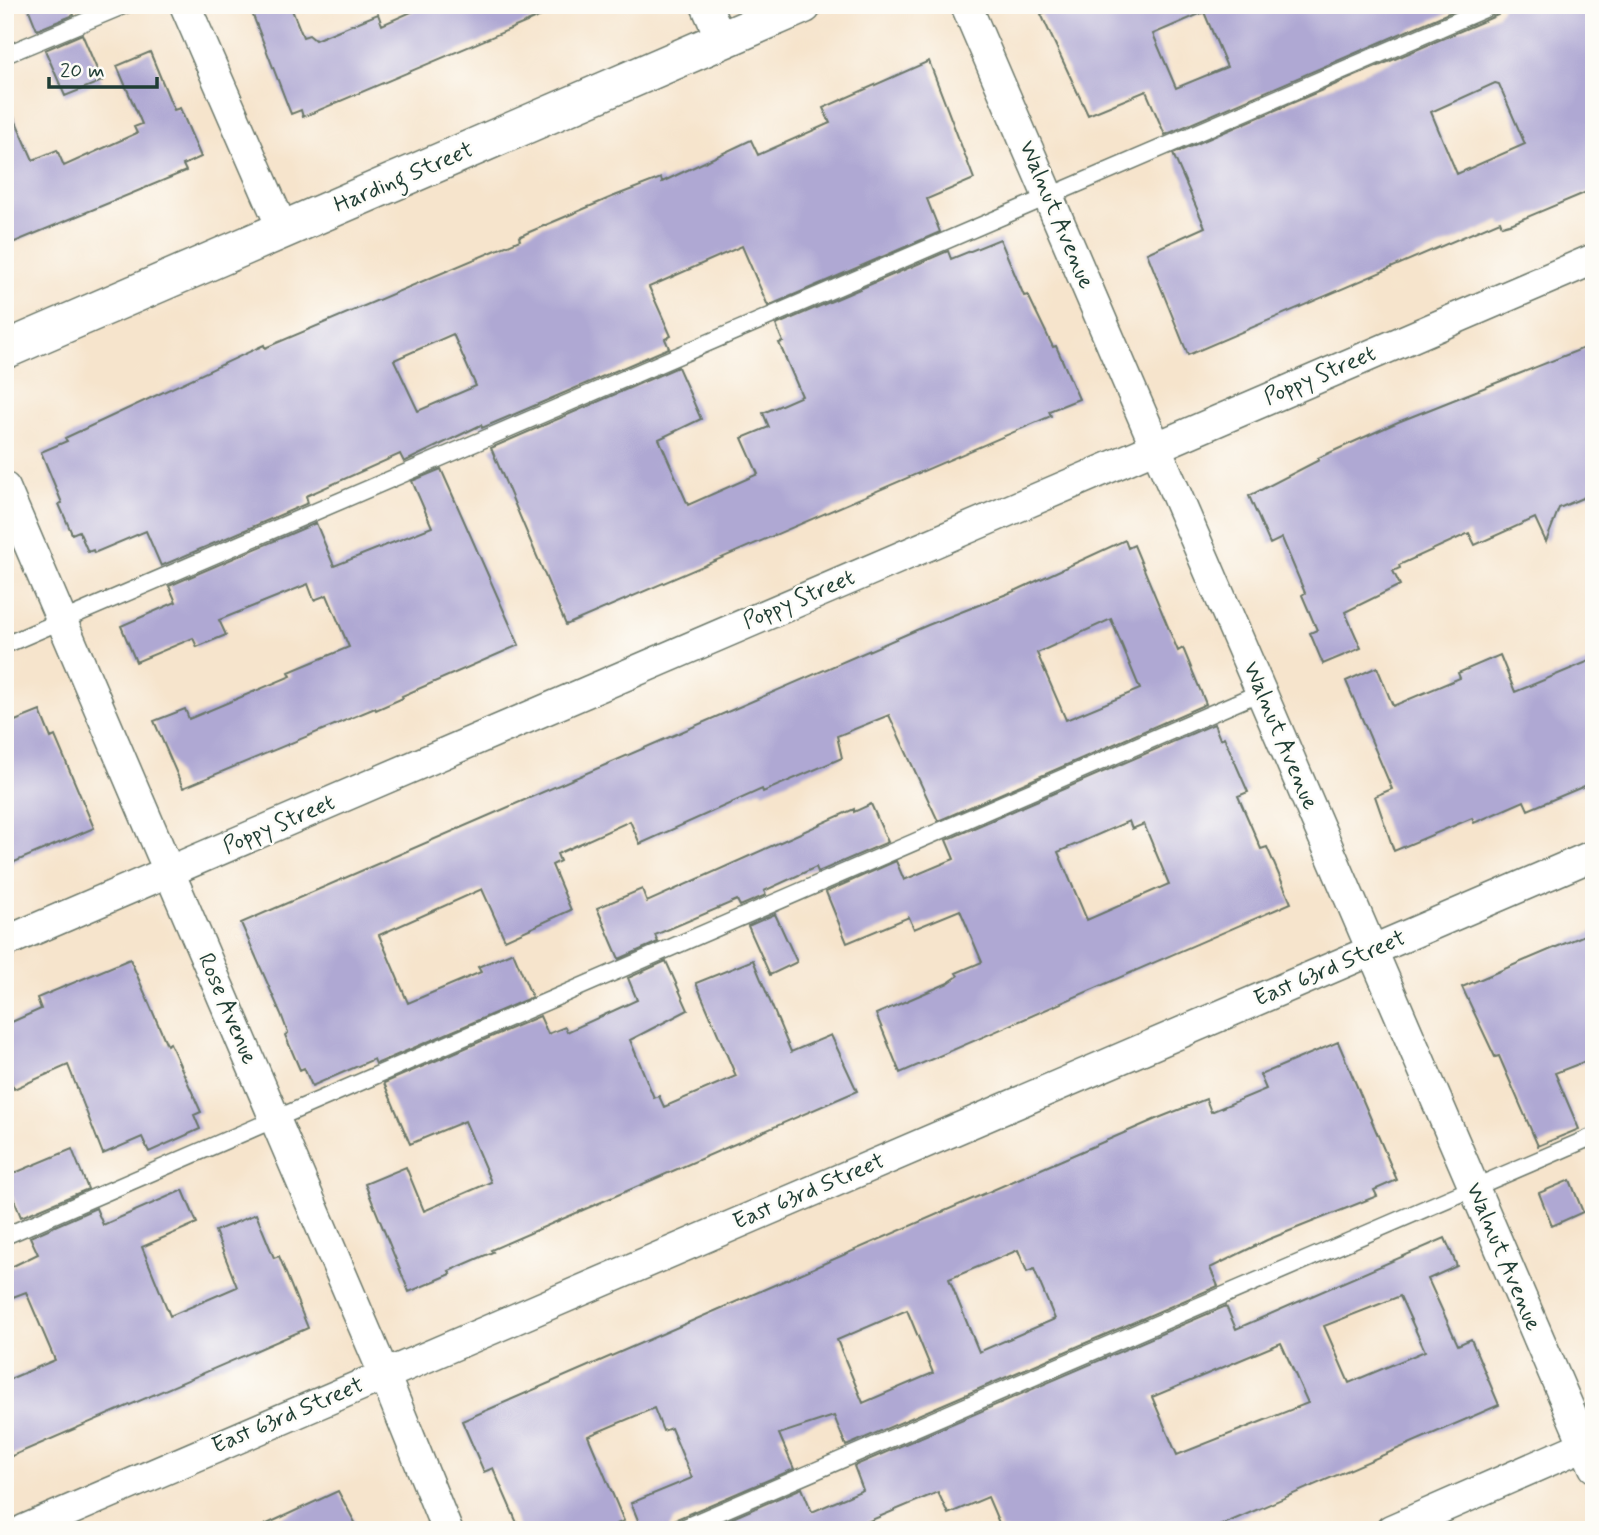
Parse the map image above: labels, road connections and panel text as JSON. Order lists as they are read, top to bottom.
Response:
{
  "streets": {
    "street": [
      "Harding Street",
      "Walnut Avenue",
      "Poppy Street",
      "East 63rd Street",
      "Rose Avenue"
    ]
  },
  "crossings": [
    ["Walnut Avenue", "Poppy Street"],
    ["Walnut Avenue", "East 63rd Street"],
    ["Poppy Street", "Rose Avenue"],
    ["East 63rd Street", "Rose Avenue"]
  ],
  "scale_bar": "20 m"
}
